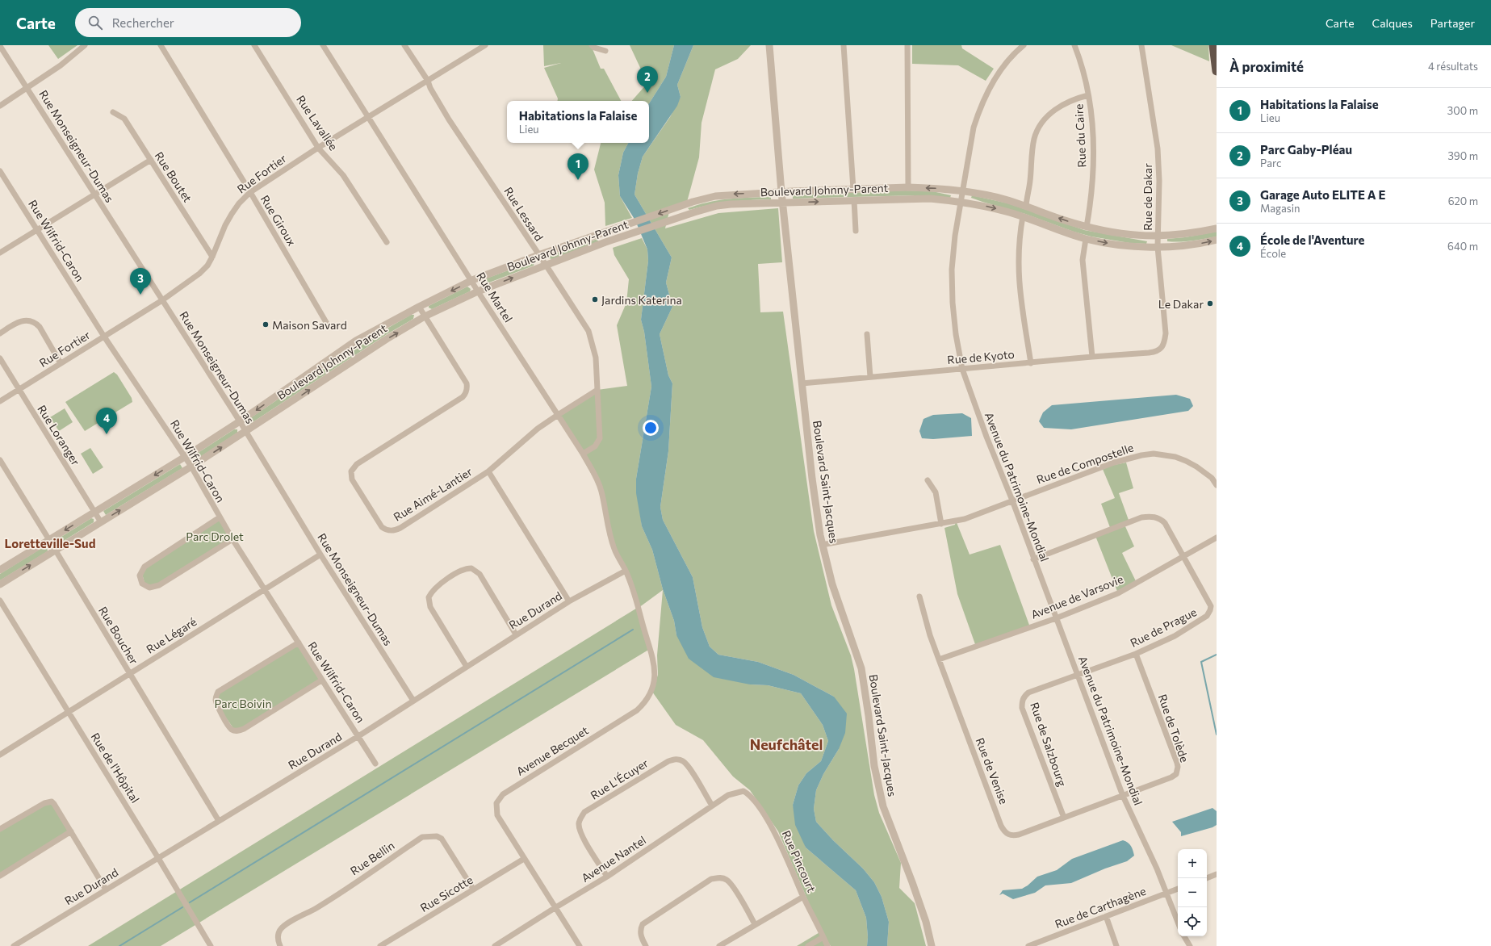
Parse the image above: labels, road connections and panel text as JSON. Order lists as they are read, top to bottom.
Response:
{
  "streets": {
    "street": [
      "Rue Lavallée",
      "Rue du Caire",
      "Rue Monseigneur-Dumas",
      "Rue Fortier",
      "Rue Boutet",
      "Boulevard Johnny-Parent",
      "Rue de Dakar",
      "Rue Lessard",
      "Rue Giroux",
      "Rue Wilfrid-Caron",
      "Rue Martel",
      "Rue de Kyoto",
      "Rue Loranger",
      "Rue de Compostelle",
      "Boulevard Saint-Jacques",
      "Avenue du Patrimoine-Mondial",
      "Rue Aimé-Lantier",
      "Avenue de Varsovie",
      "Rue Durand",
      "Rue de Prague",
      "Rue Boucher",
      "Rue Légaré",
      "Rue de Tolède",
      "Rue de Salzbourg",
      "Avenue Becquet",
      "Rue de l'Hôpital",
      "Rue de Venise",
      "Rue L'Écuyer",
      "Rue Bellin",
      "Avenue Nantel",
      "Rue Pincourt",
      "Rue Sicotte",
      "Rue de Carthagène"
    ]
  },
  "crossings": [
    ["Rue Lavallée", "Rue Fortier"],
    ["Rue du Caire", "Boulevard Johnny-Parent"],
    ["Rue Monseigneur-Dumas", "Rue Fortier"],
    ["Rue Monseigneur-Dumas", "Boulevard Johnny-Parent"],
    ["Rue Monseigneur-Dumas", "Rue Durand"],
    ["Rue Monseigneur-Dumas", "Rue Légaré"],
    ["Rue Fortier", "Rue Boutet"],
    ["Rue Fortier", "Rue Lessard"],
    ["Rue Fortier", "Rue Giroux"],
    ["Rue Fortier", "Rue Wilfrid-Caron"],
    ["Rue Fortier", "Rue Martel"],
    ["Rue Fortier", "Rue Loranger"],
    ["Boulevard Johnny-Parent", "Rue de Dakar"],
    ["Boulevard Johnny-Parent", "Rue Lessard"],
    ["Boulevard Johnny-Parent", "Rue Wilfrid-Caron"],
    ["Boulevard Johnny-Parent", "Rue Martel"],
    ["Boulevard Johnny-Parent", "Rue Loranger"],
    ["Boulevard Johnny-Parent", "Boulevard Saint-Jacques"],
    ["Boulevard Johnny-Parent", "Avenue du Patrimoine-Mondial"],
    ["Boulevard Johnny-Parent", "Rue Aimé-Lantier"],
    ["Boulevard Johnny-Parent", "Rue Boucher"],
    ["Rue de Dakar", "Rue de Kyoto"],
    ["Rue Lessard", "Rue Martel"],
    ["Rue Lessard", "Rue Aimé-Lantier"],
    ["Rue Wilfrid-Caron", "Rue Durand"],
    ["Rue Wilfrid-Caron", "Rue Légaré"],
    ["Rue Martel", "Rue Aimé-Lantier"],
    ["Rue Martel", "Rue Durand"],
    ["Rue Martel", "Avenue Becquet"],
    ["Rue de Kyoto", "Boulevard Saint-Jacques"],
    ["Rue de Kyoto", "Avenue du Patrimoine-Mondial"],
    ["Rue de Compostelle", "Boulevard Saint-Jacques"],
    ["Rue de Compostelle", "Avenue du Patrimoine-Mondial"],
    ["Avenue du Patrimoine-Mondial", "Avenue de Varsovie"],
    ["Avenue du Patrimoine-Mondial", "Rue de Prague"],
    ["Avenue du Patrimoine-Mondial", "Rue de Tolède"],
    ["Avenue du Patrimoine-Mondial", "Rue de Salzbourg"],
    ["Avenue du Patrimoine-Mondial", "Rue de Venise"],
    ["Avenue du Patrimoine-Mondial", "Rue de Carthagène"],
    ["Avenue de Varsovie", "Rue de Prague"],
    ["Avenue de Varsovie", "Rue de Venise"],
    ["Rue Durand", "Rue Boucher"],
    ["Rue Durand", "Avenue Becquet"],
    ["Rue Durand", "Rue de l'Hôpital"],
    ["Rue de Prague", "Rue de Tolède"],
    ["Rue de Prague", "Rue de Salzbourg"],
    ["Rue Boucher", "Rue Légaré"],
    ["Rue Légaré", "Rue de l'Hôpital"],
    ["Rue de Tolède", "Rue de Venise"],
    ["Rue de Salzbourg", "Rue de Venise"],
    ["Avenue Becquet", "Avenue Nantel"],
    ["Avenue Becquet", "Rue Sicotte"],
    ["Rue L'Écuyer", "Avenue Nantel"],
    ["Rue Bellin", "Rue Sicotte"],
    ["Avenue Nantel", "Rue Pincourt"]
  ],
  "districts": ["Loretteville-Sud", "Neufchâtel"],
  "parks": ["Parc Drolet", "Parc Boivin"],
  "places": ["Jardins Katerina", "Le Dakar", "Maison Savard"],
  "page": {
    "header": "Carte",
    "search": "Rechercher",
    "nav": ["Carte", "Calques", "Partager"],
    "heading": ["À proximité", "4 résultats"],
    "pins": [
      "2",
      "1",
      "3",
      "4"
    ],
    "list": [
      {
        "mark": "1",
        "name": "Habitations la Falaise",
        "note": "Lieu",
        "value": "300 m"
      },
      {
        "mark": "2",
        "name": "Parc Gaby-Pléau",
        "note": "Parc",
        "value": "390 m"
      },
      {
        "mark": "3",
        "name": "Garage Auto ELITE A E",
        "note": "Magasin",
        "value": "620 m"
      },
      {
        "mark": "4",
        "name": "École de l'Aventure",
        "note": "École",
        "value": "640 m"
      }
    ],
    "popup": ["Habitations la Falaise", "Lieu"],
    "map_buttons": ["+", "−"]
  }
}
